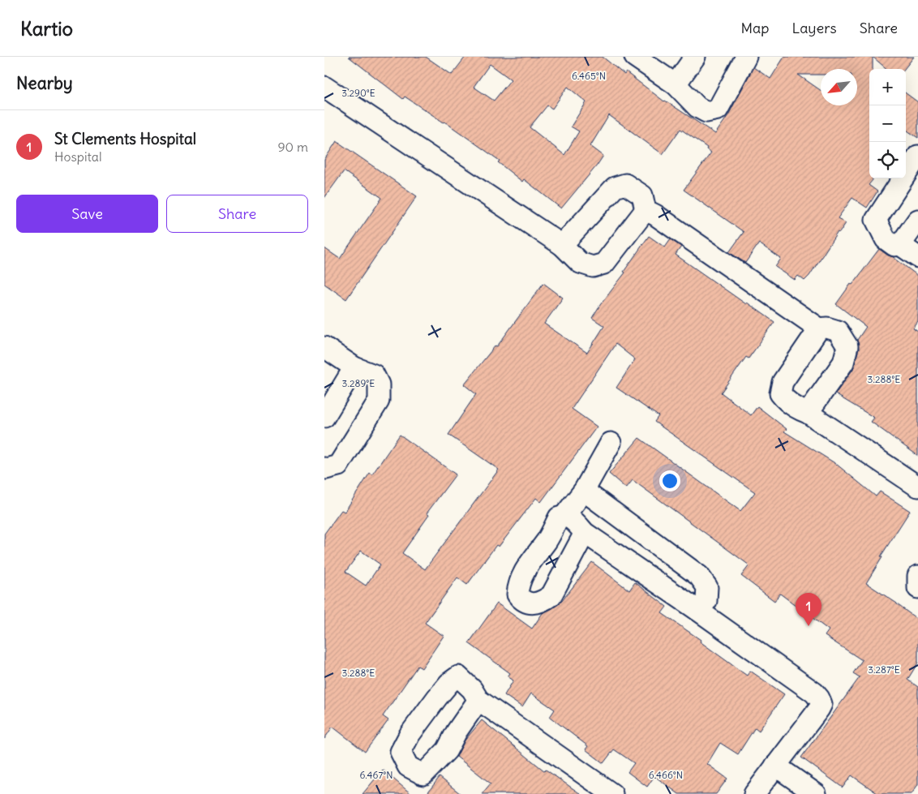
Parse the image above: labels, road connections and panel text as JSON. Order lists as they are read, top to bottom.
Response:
{
  "north": "bottom left",
  "page": {
    "header": "Kartio",
    "nav": ["Map", "Layers", "Share"],
    "heading": "Nearby",
    "map_buttons": ["+", "−"],
    "list": [
      {
        "mark": "1",
        "name": "St Clements Hospital",
        "note": "Hospital",
        "value": "90 m"
      }
    ],
    "buttons": ["Save", "Share"],
    "pins": "1"
  },
  "coordinates": [
    "6.465°N",
    "3.290°E",
    "3.288°E",
    "3.289°E",
    "3.287°E",
    "6.467°N",
    "6.466°N"
  ]
}
